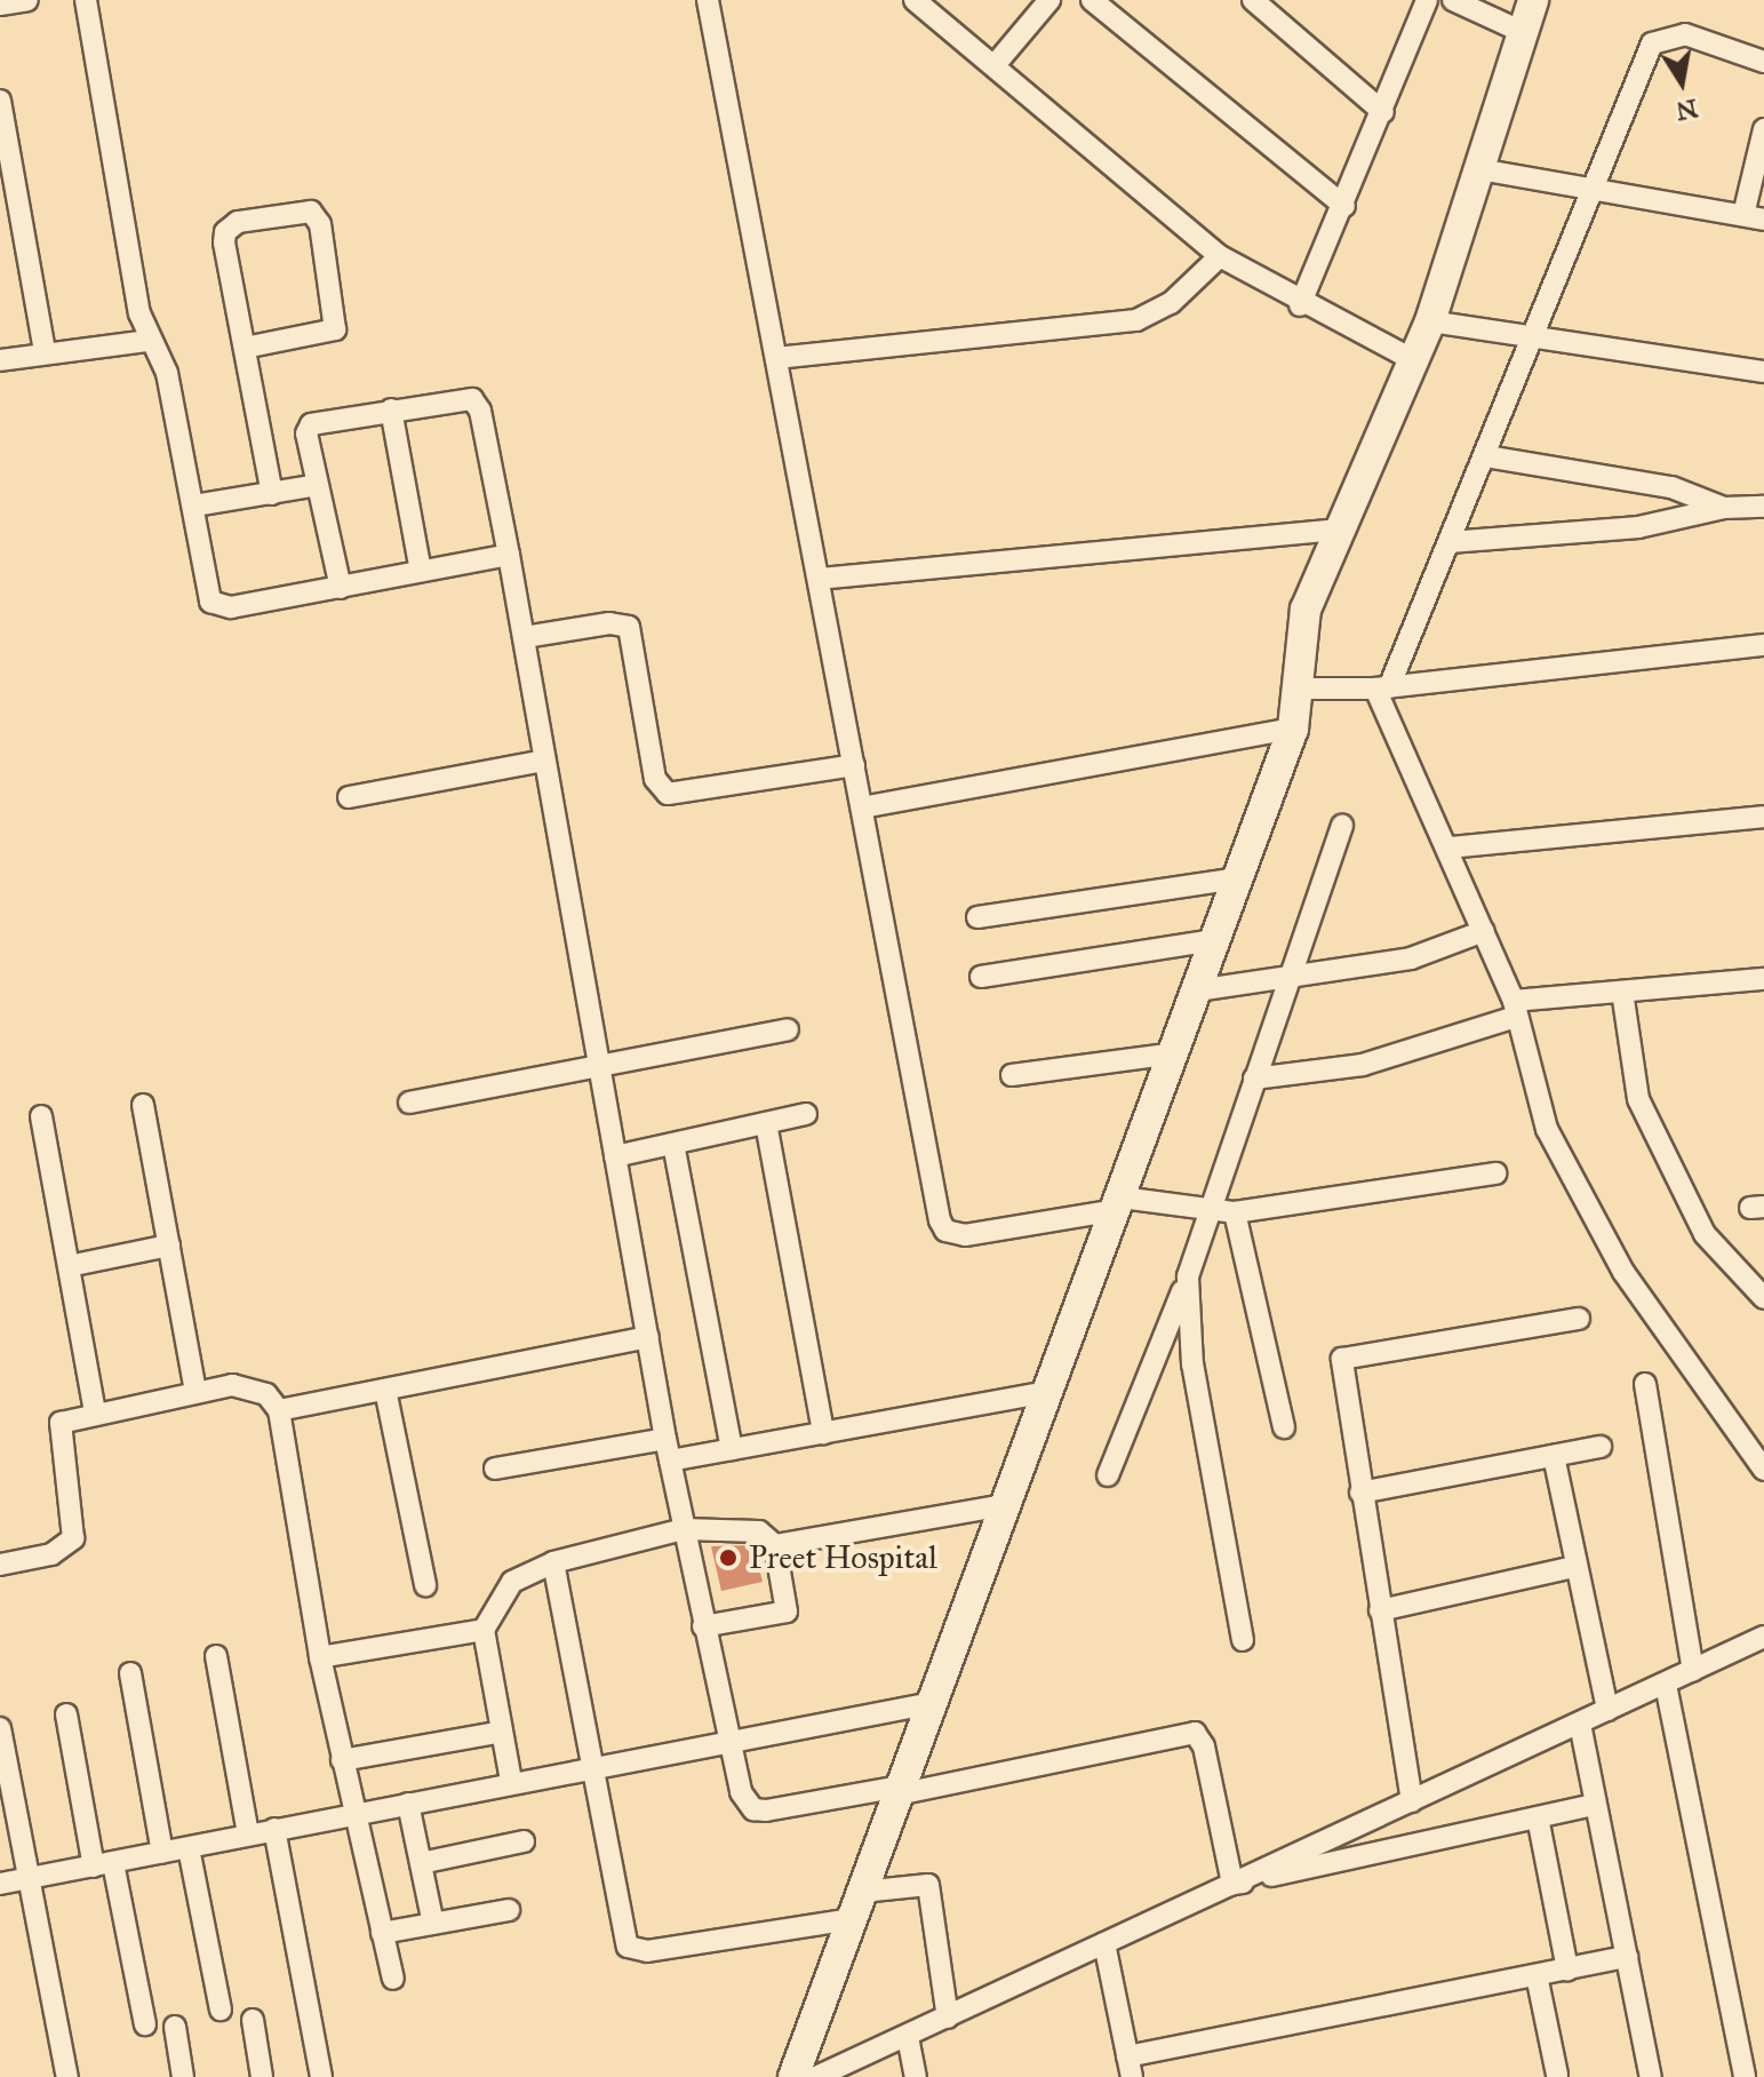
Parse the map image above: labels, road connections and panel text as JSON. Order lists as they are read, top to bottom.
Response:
{
  "places": ["Preet Hospital"],
  "north": "bottom"
}
